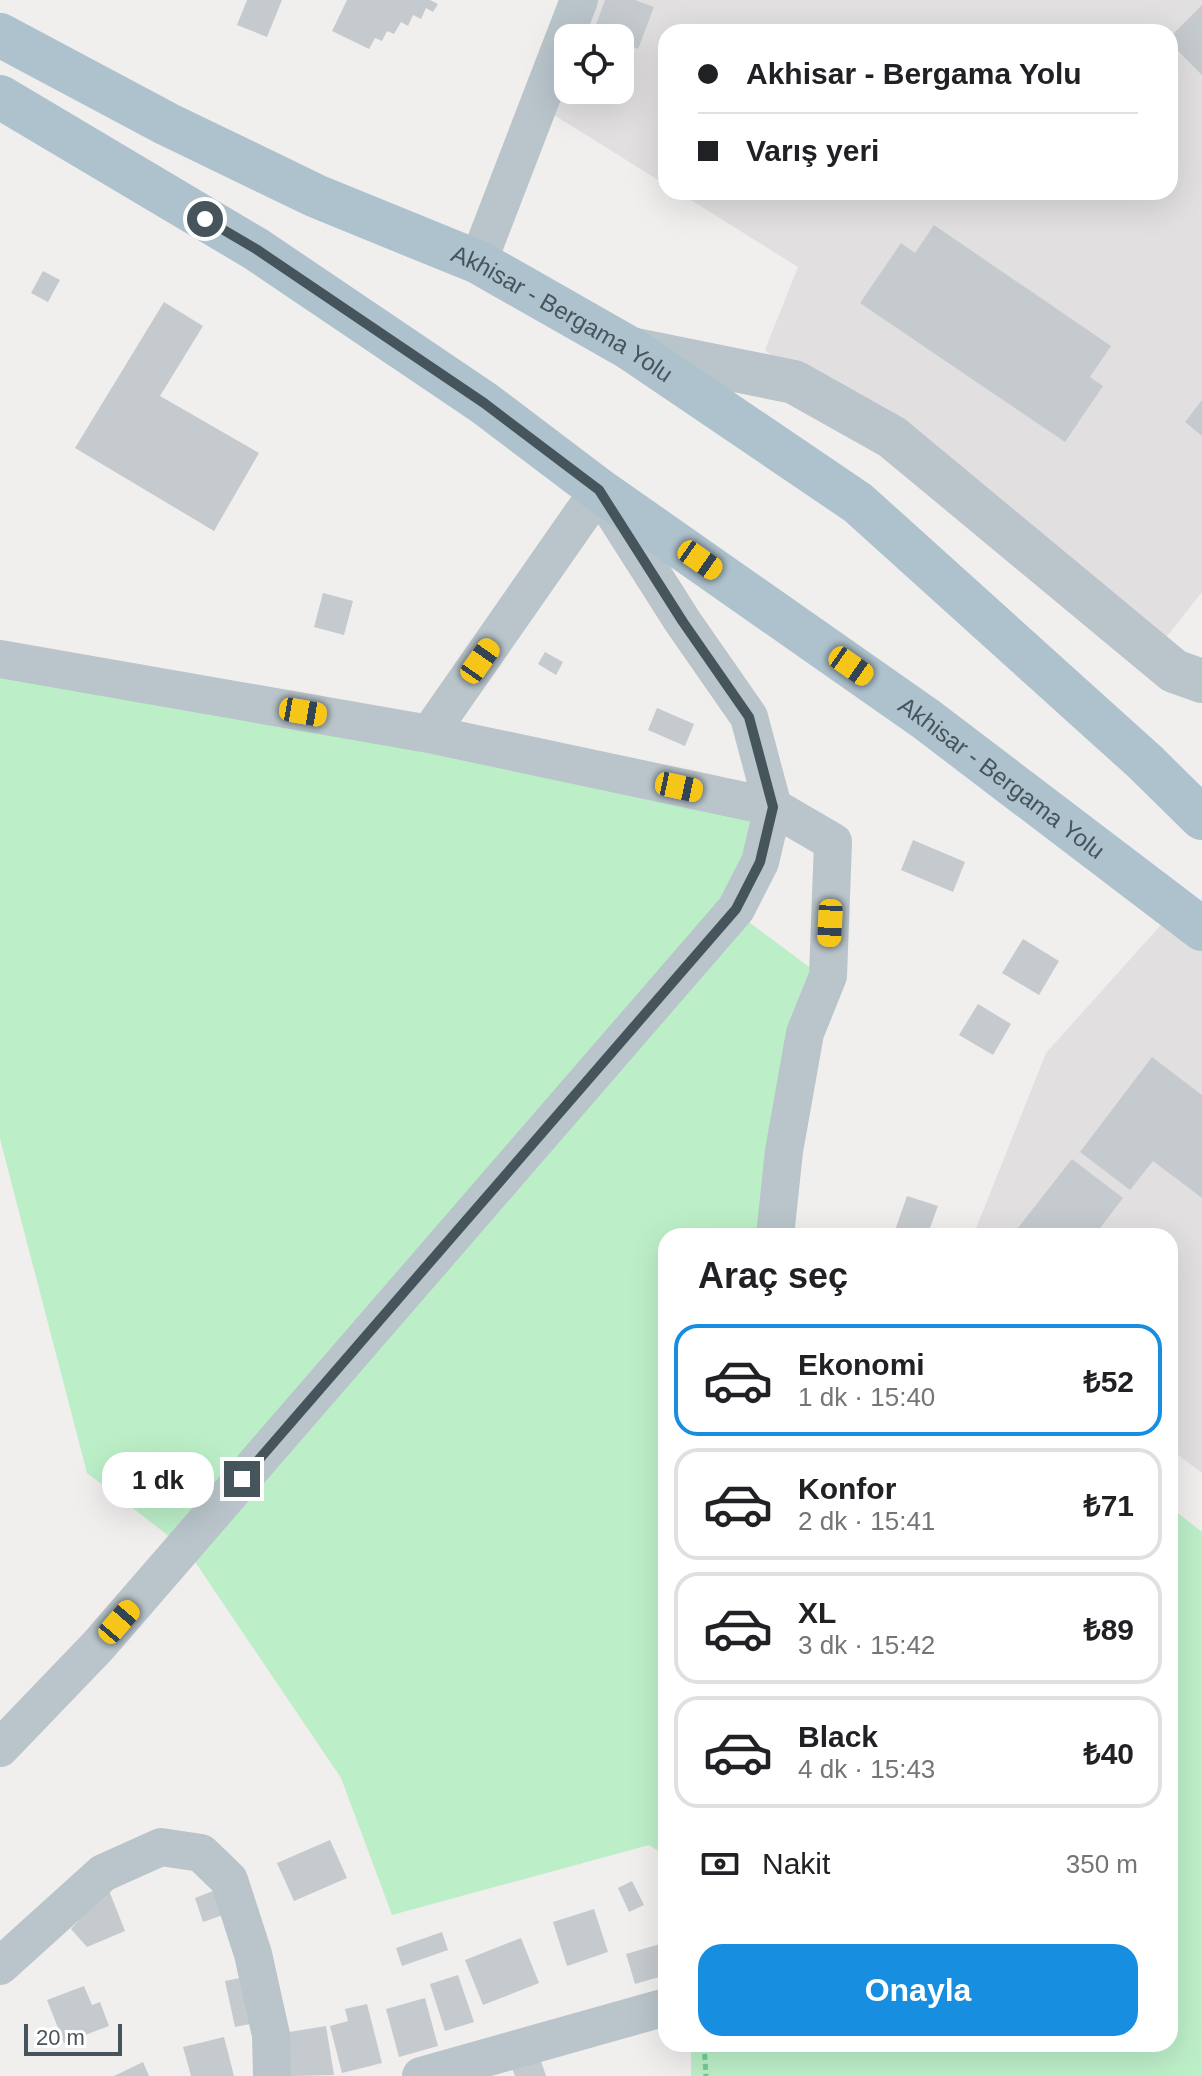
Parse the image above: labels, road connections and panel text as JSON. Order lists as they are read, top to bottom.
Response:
{
  "streets": {
    "main road": ["Akhisar - Bergama Yolu"]
  },
  "scale_bar": "20 m",
  "page": {
    "banner": ["Akhisar - Bergama Yolu", "Varış yeri"],
    "heading": "Araç seç",
    "list": [
      {
        "name": "Ekonomi",
        "note": "1 dk · 15:40",
        "value": "₺52"
      },
      {
        "name": "Konfor",
        "note": "2 dk · 15:41",
        "value": "₺71"
      },
      {
        "name": "XL",
        "note": "3 dk · 15:42",
        "value": "₺89"
      },
      {
        "name": "Black",
        "note": "4 dk · 15:43",
        "value": "₺40"
      }
    ],
    "bubble": "1 dk",
    "pay": ["Nakit", "350 m"],
    "buttons": "Onayla",
    "scale": "20 m"
  }
}
